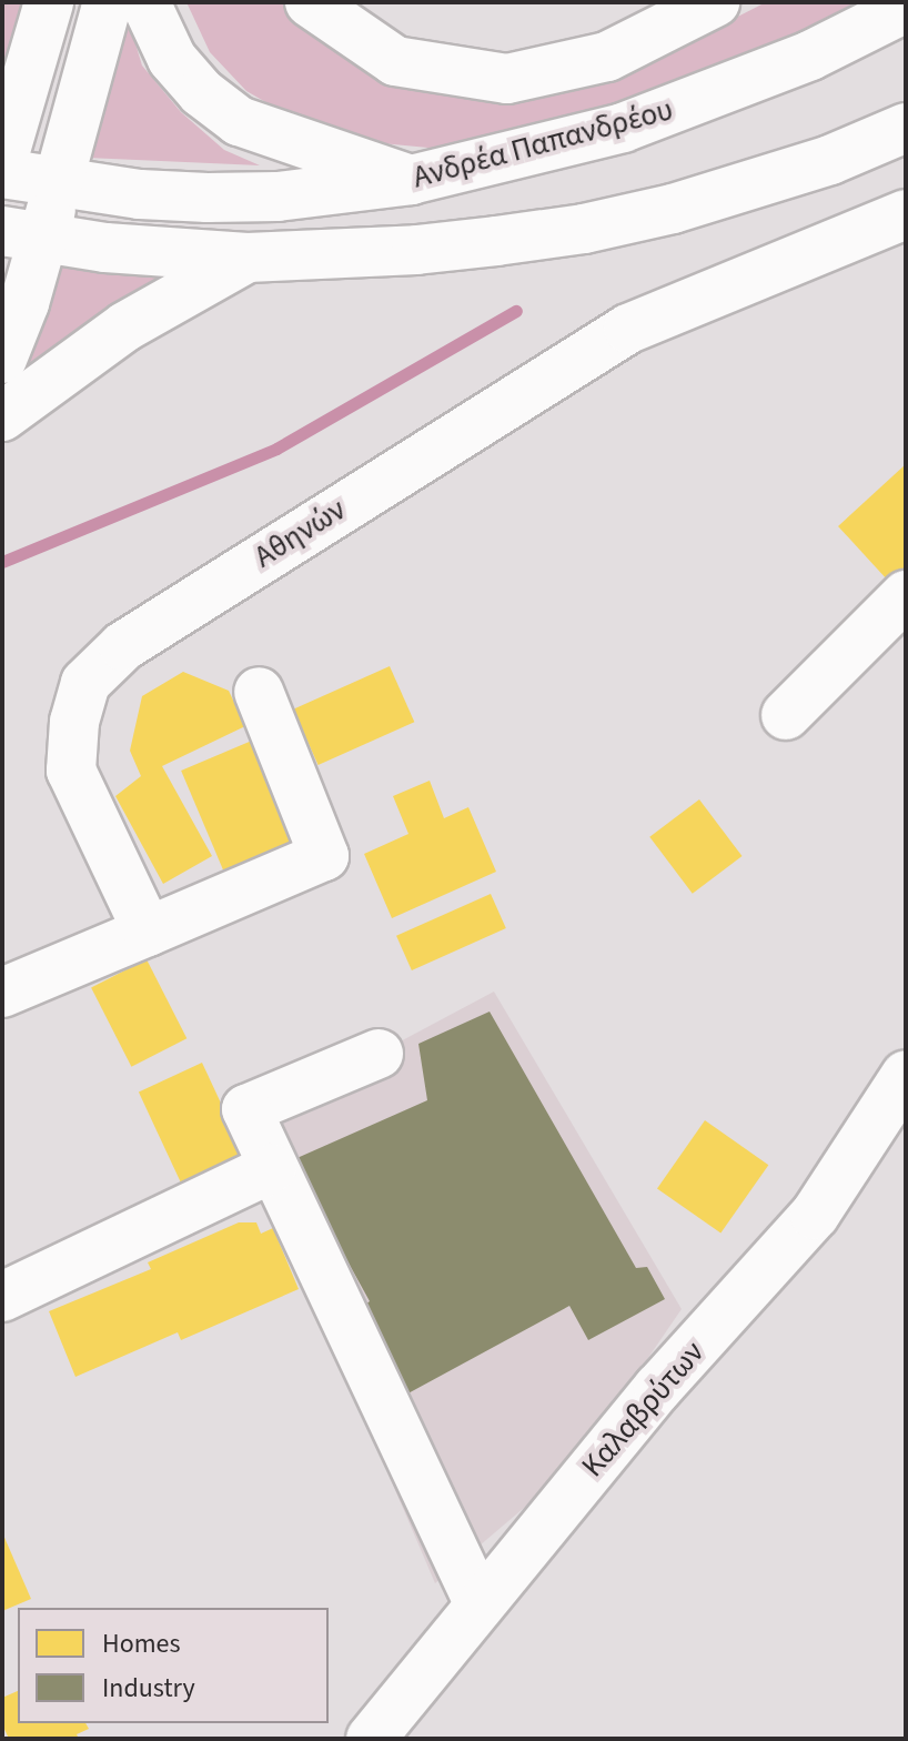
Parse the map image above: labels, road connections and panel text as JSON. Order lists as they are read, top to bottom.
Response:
{
  "streets": {
    "main road": ["Ανδρέα Παπανδρέου", "Αθηνών", "Καλαβρύτων"]
  },
  "legend": ["Homes", "Industry"]
}
